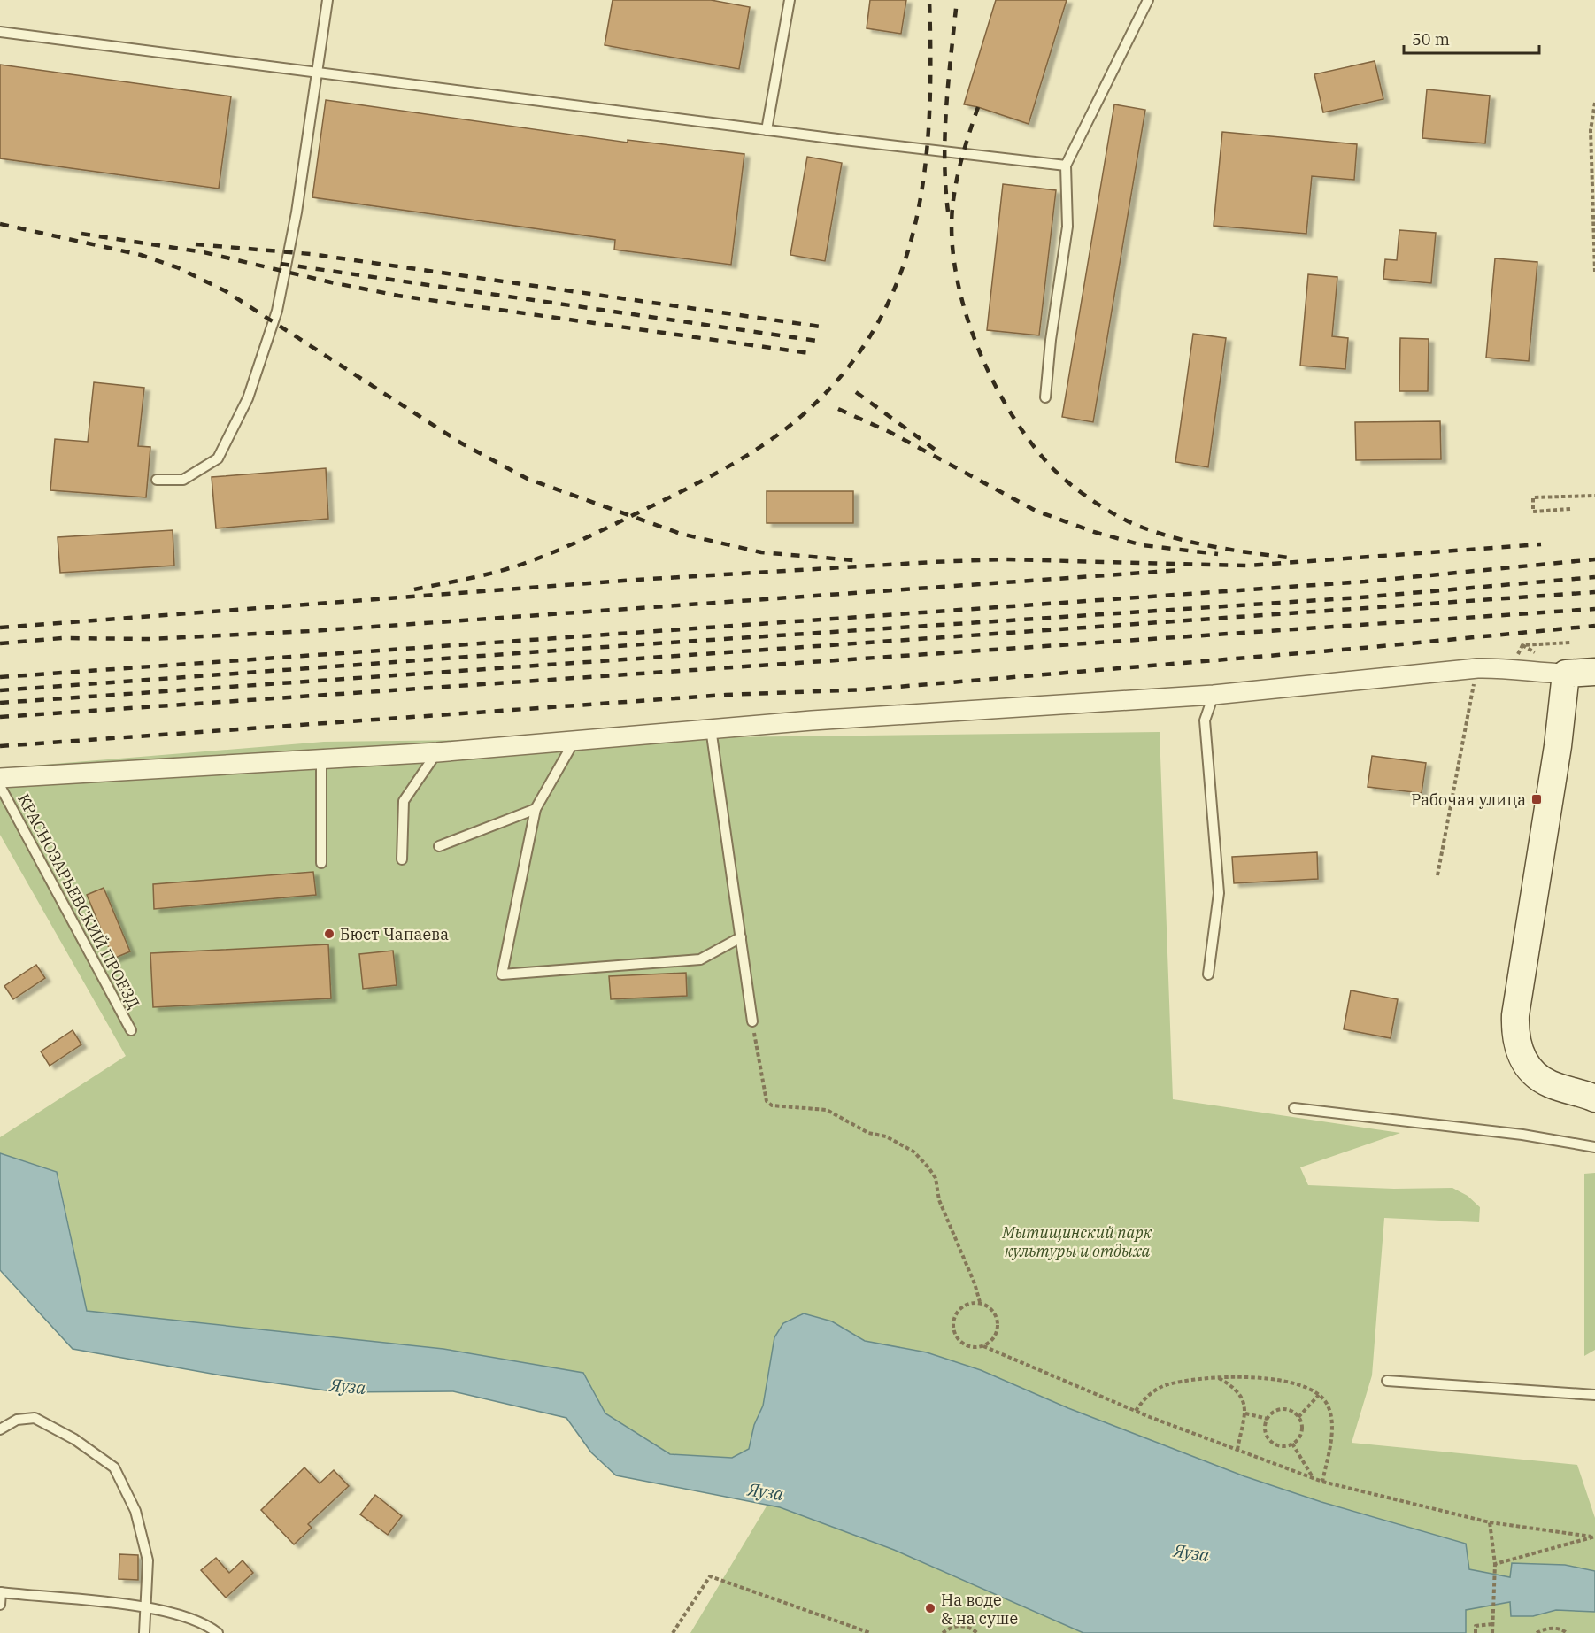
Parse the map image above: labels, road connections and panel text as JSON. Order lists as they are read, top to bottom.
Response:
{
  "streets": {
    "lane": ["КРАСНОЗАРЬЕВСКИЙ ПРОЕЗД"]
  },
  "water": ["Яуза"],
  "parks": ["Мытищинский парк культуры и отдыха"],
  "places": {
    "transit": ["Рабочая улица"],
    "other": ["Бюст Чапаева", "На воде & на суше"]
  },
  "scale_bar": "50 m"
}
